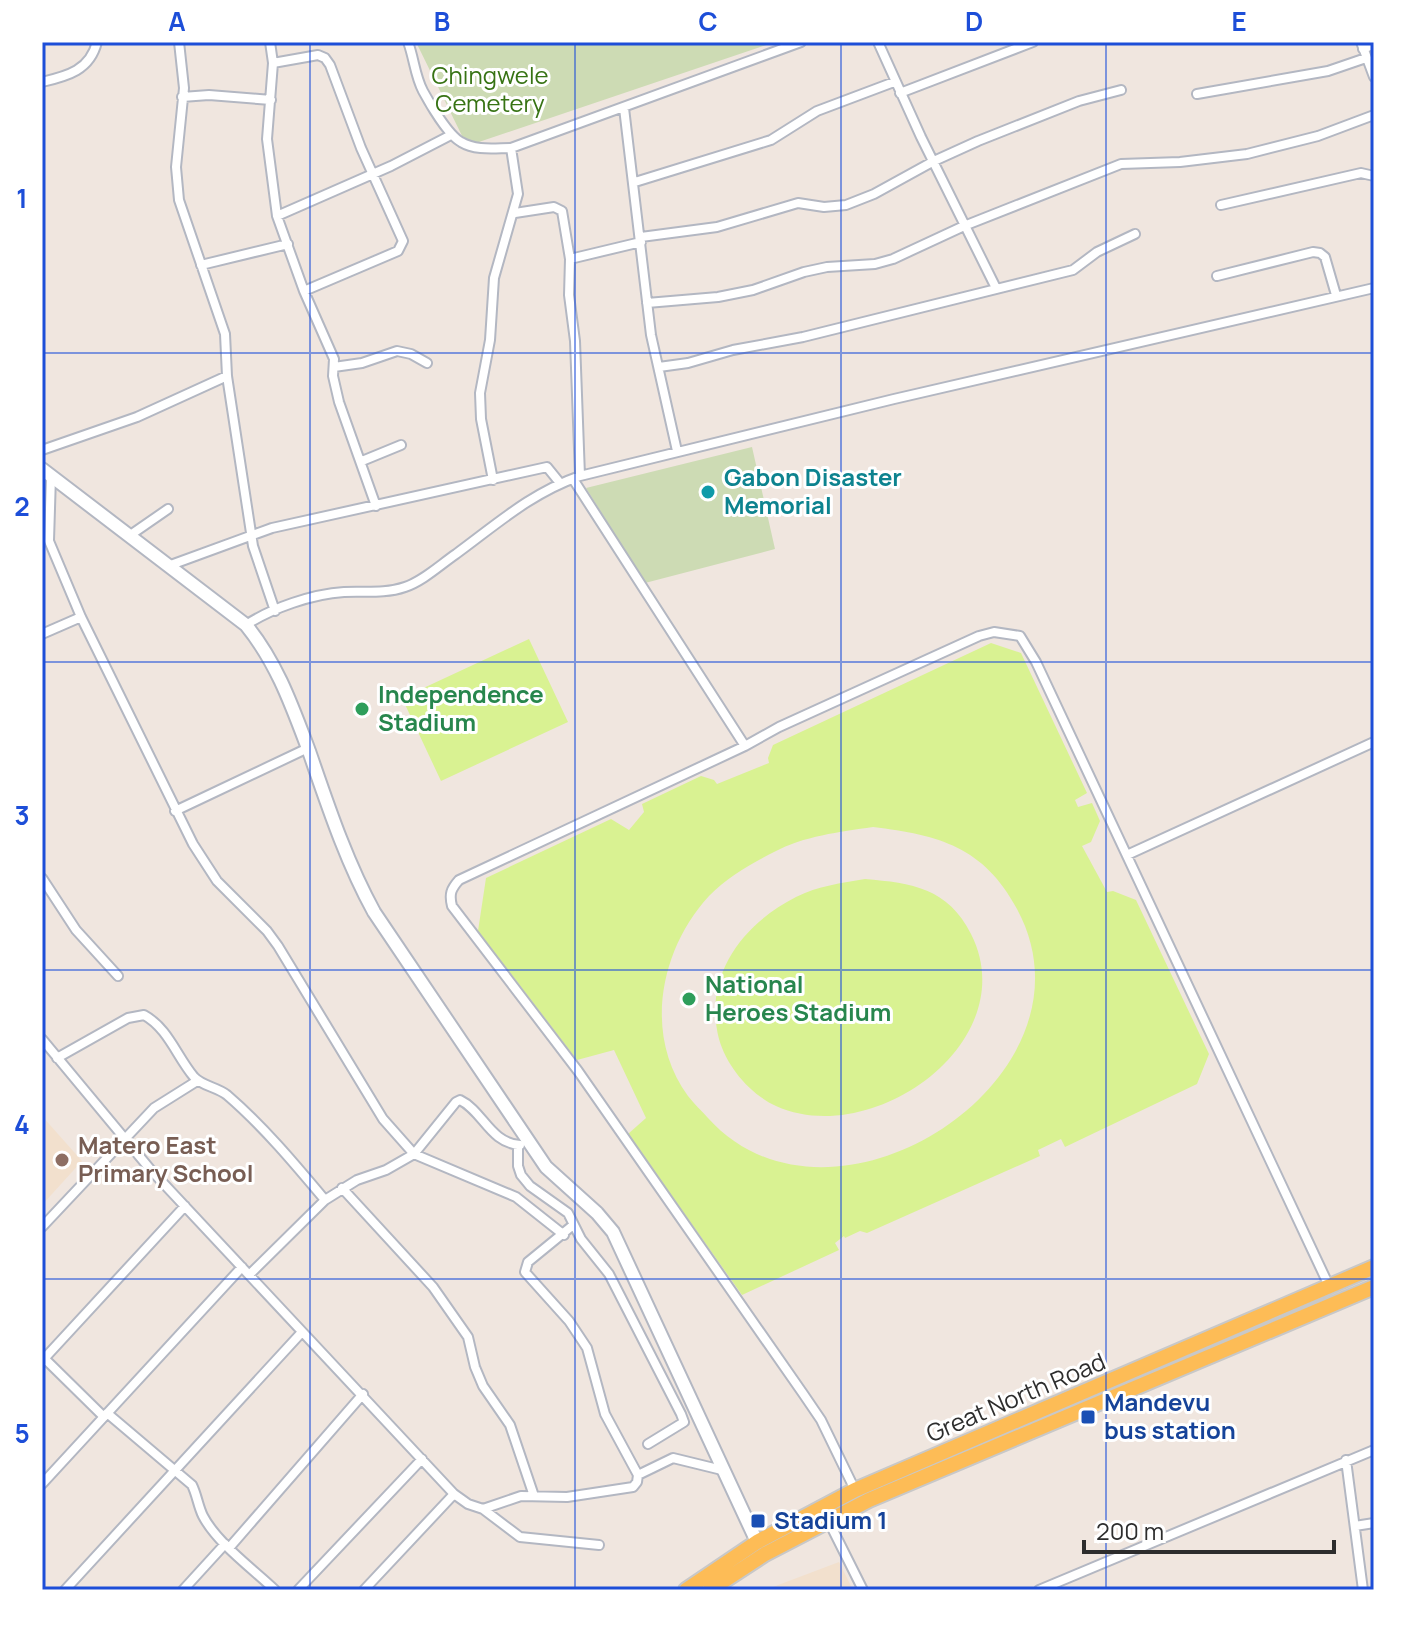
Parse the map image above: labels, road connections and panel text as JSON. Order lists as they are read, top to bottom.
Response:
{
  "streets": {
    "main road": ["Great North Road"]
  },
  "parks": ["Chingwele Cemetery"],
  "places": {
    "other": [
      "Gabon Disaster Memorial",
      "Independence Stadium",
      "National Heroes Stadium",
      "Matero East Primary School"
    ],
    "transit": ["Mandevu bus station", "Stadium 1"]
  },
  "scale_bar": "200 m",
  "grid": {
    "columns": [
      "A",
      "B",
      "C",
      "D",
      "E"
    ],
    "rows": [
      "1",
      "2",
      "3",
      "4",
      "5"
    ]
  }
}
